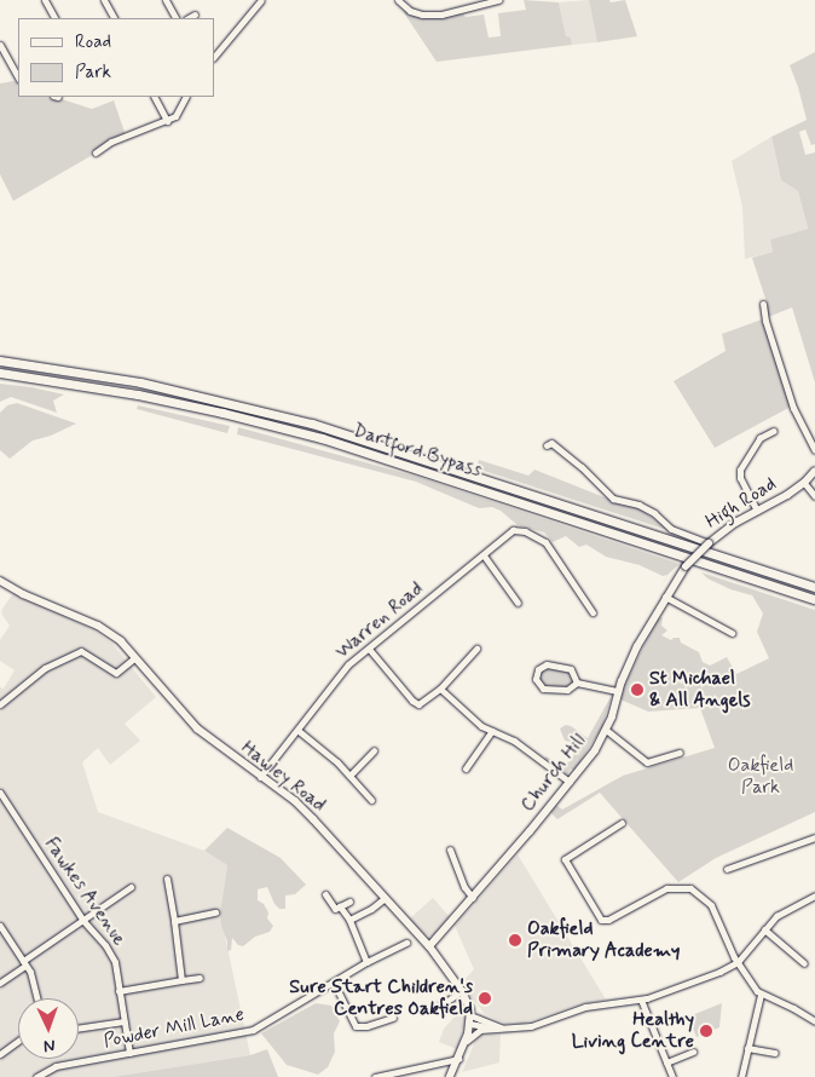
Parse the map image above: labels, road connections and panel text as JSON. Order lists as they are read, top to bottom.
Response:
{
  "streets": {
    "highway": ["Dartford Bypass"],
    "main road": ["High Road", "Church Hill", "Hawley Road"],
    "street": ["Warren Road", "Fawkes Avenue", "Powder Mill Lane"]
  },
  "crossings": [
    ["High Road", "Church Hill"],
    ["Warren Road", "Hawley Road"],
    ["Church Hill", "Hawley Road"],
    ["Fawkes Avenue", "Powder Mill Lane"]
  ],
  "parks": ["Oakfield Park"],
  "places": [
    "St Michael & All Angels",
    "Oakfield Primary Academy",
    "Sure Start Children's Centres Oakfield",
    "Healthy Living Centre"
  ],
  "legend": ["Road", "Park"],
  "north": "bottom"
}
